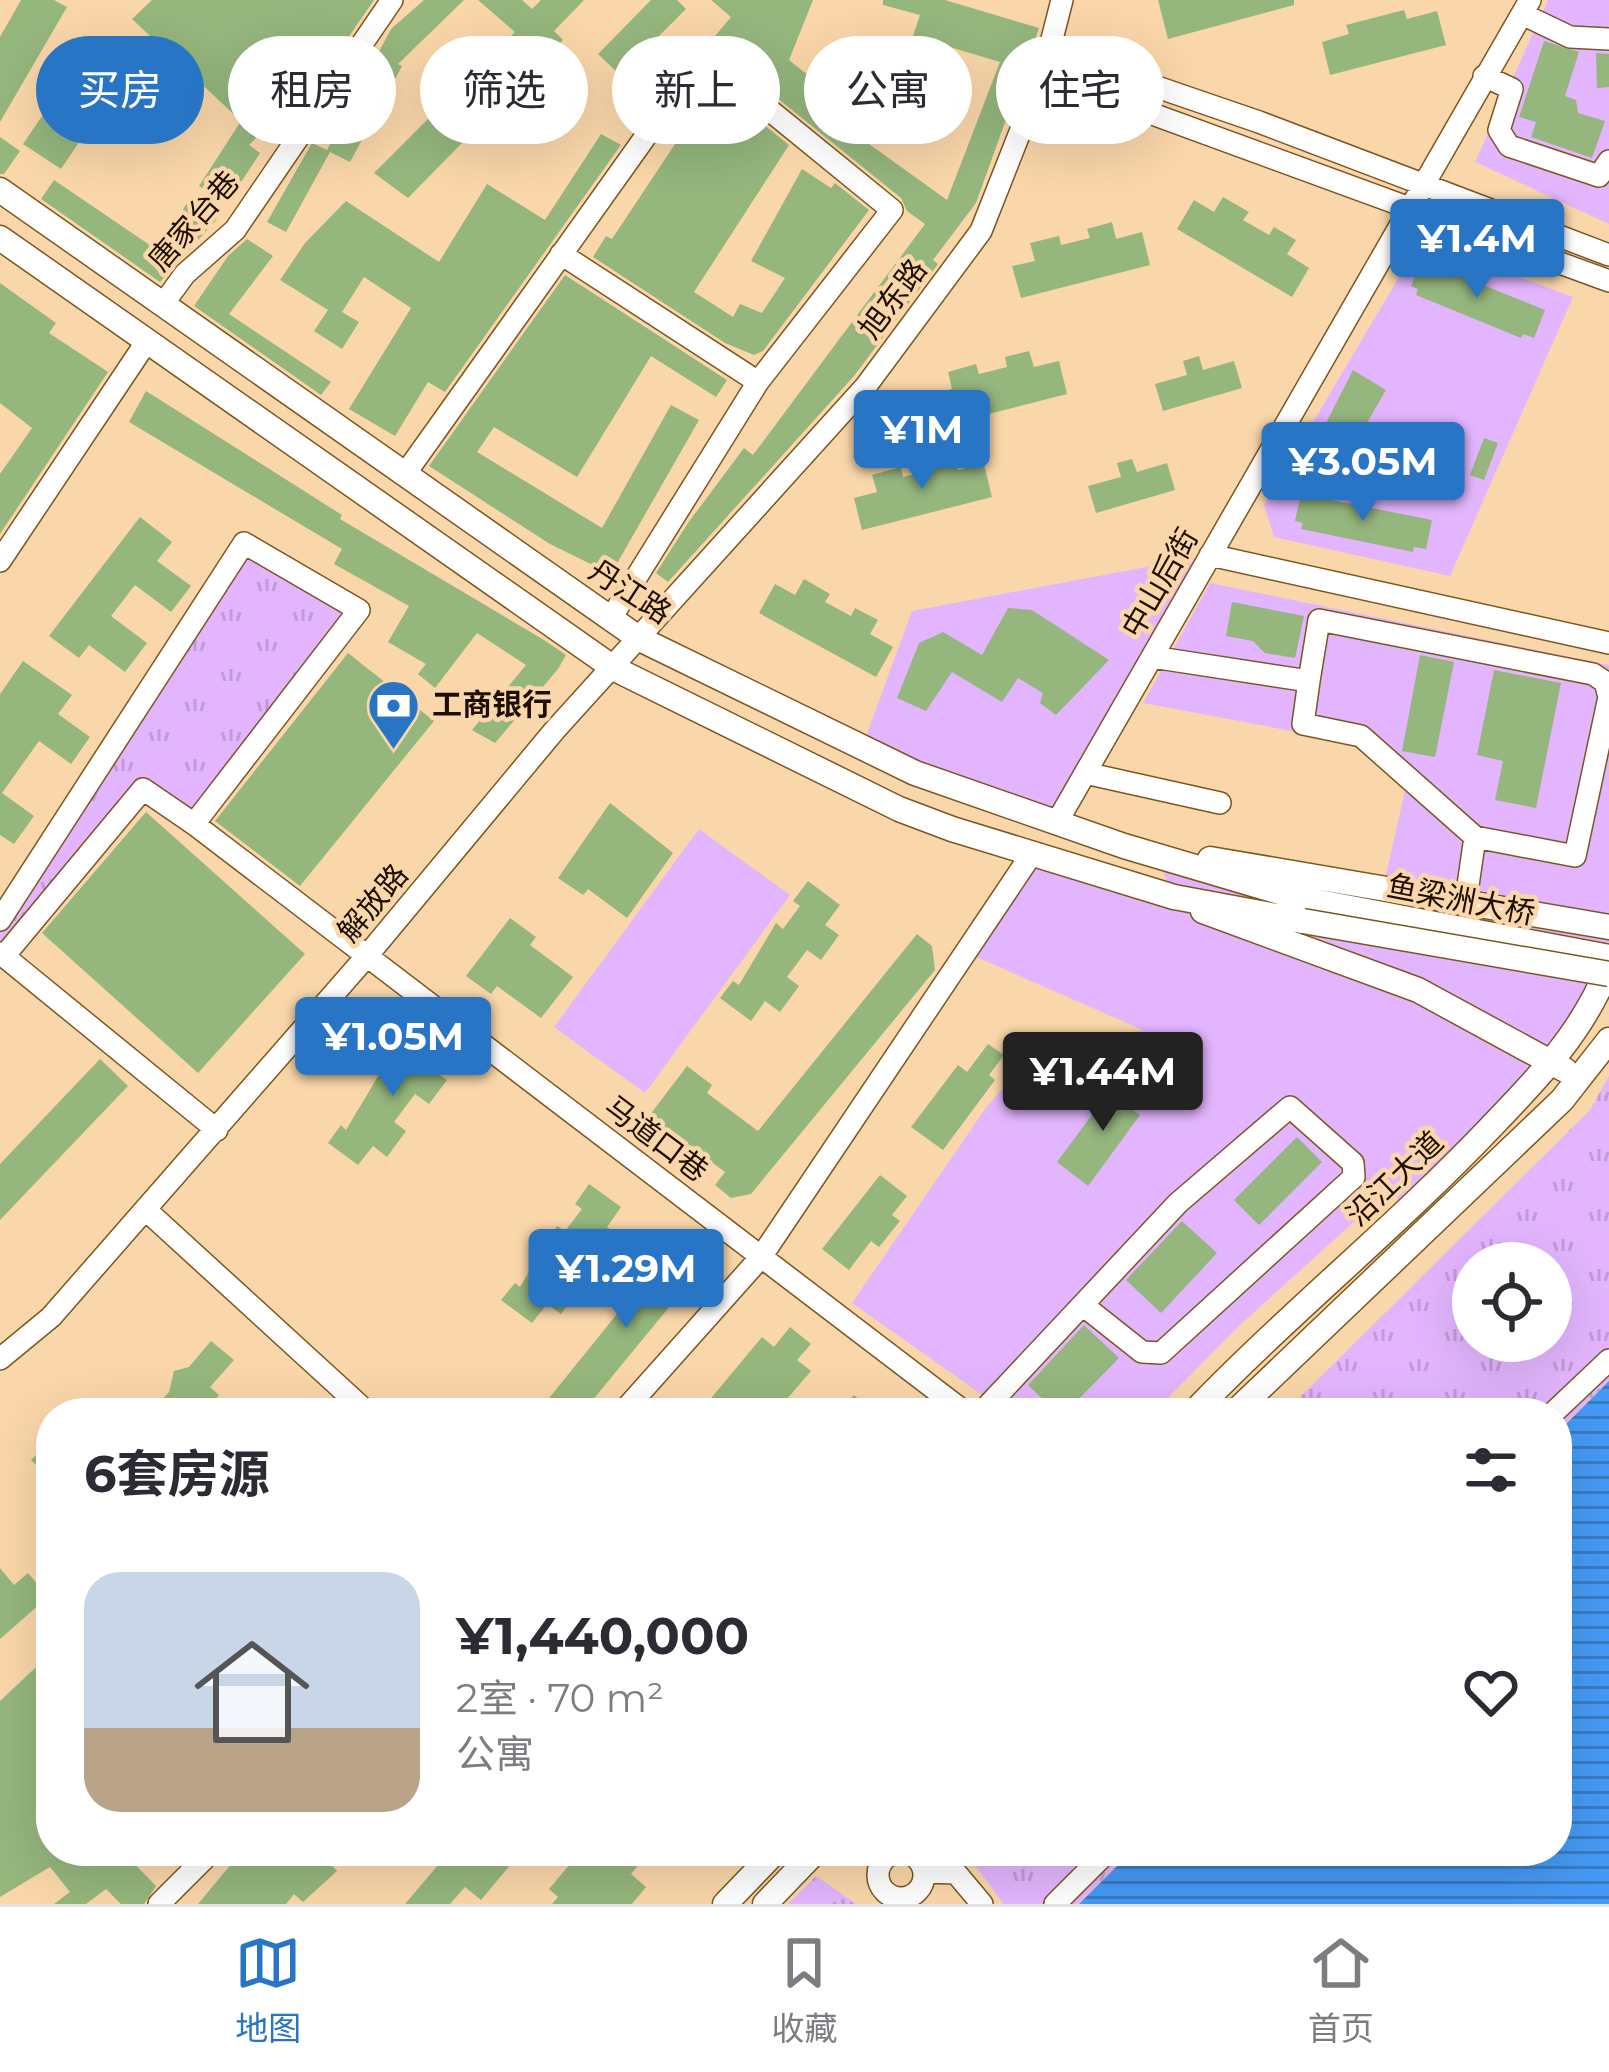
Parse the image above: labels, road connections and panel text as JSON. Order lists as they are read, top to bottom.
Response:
{
  "streets": {
    "main road": ["丹江路", "鱼梁洲大桥", "沿江大道"],
    "street": [
      "唐家台巷",
      "旭东路",
      "中山后街",
      "解放路",
      "马道口巷"
    ]
  },
  "crossings": [
    ["唐家台巷", "丹江路"],
    ["旭东路", "丹江路"],
    ["旭东路", "解放路"],
    ["中山后街", "丹江路"],
    ["丹江路", "鱼梁洲大桥"],
    ["丹江路", "解放路"],
    ["鱼梁洲大桥", "沿江大道"],
    ["解放路", "马道口巷"]
  ],
  "places": {
    "bank": ["工商银行"]
  },
  "page": {
    "chip": [
      "买房",
      "租房",
      "筛选",
      "新上",
      "公寓",
      "住宅"
    ],
    "price": [
      "¥1.4M",
      "¥1M",
      "¥3.05M",
      "¥1.05M",
      "¥1.44M",
      "¥1.29M"
    ],
    "heading": "6套房源",
    "list": [
      {
        "name": "¥1,440,000",
        "note": "2室 · 70 m² · 公寓"
      }
    ],
    "tabs": ["地图", "收藏", "首页"]
  }
}
